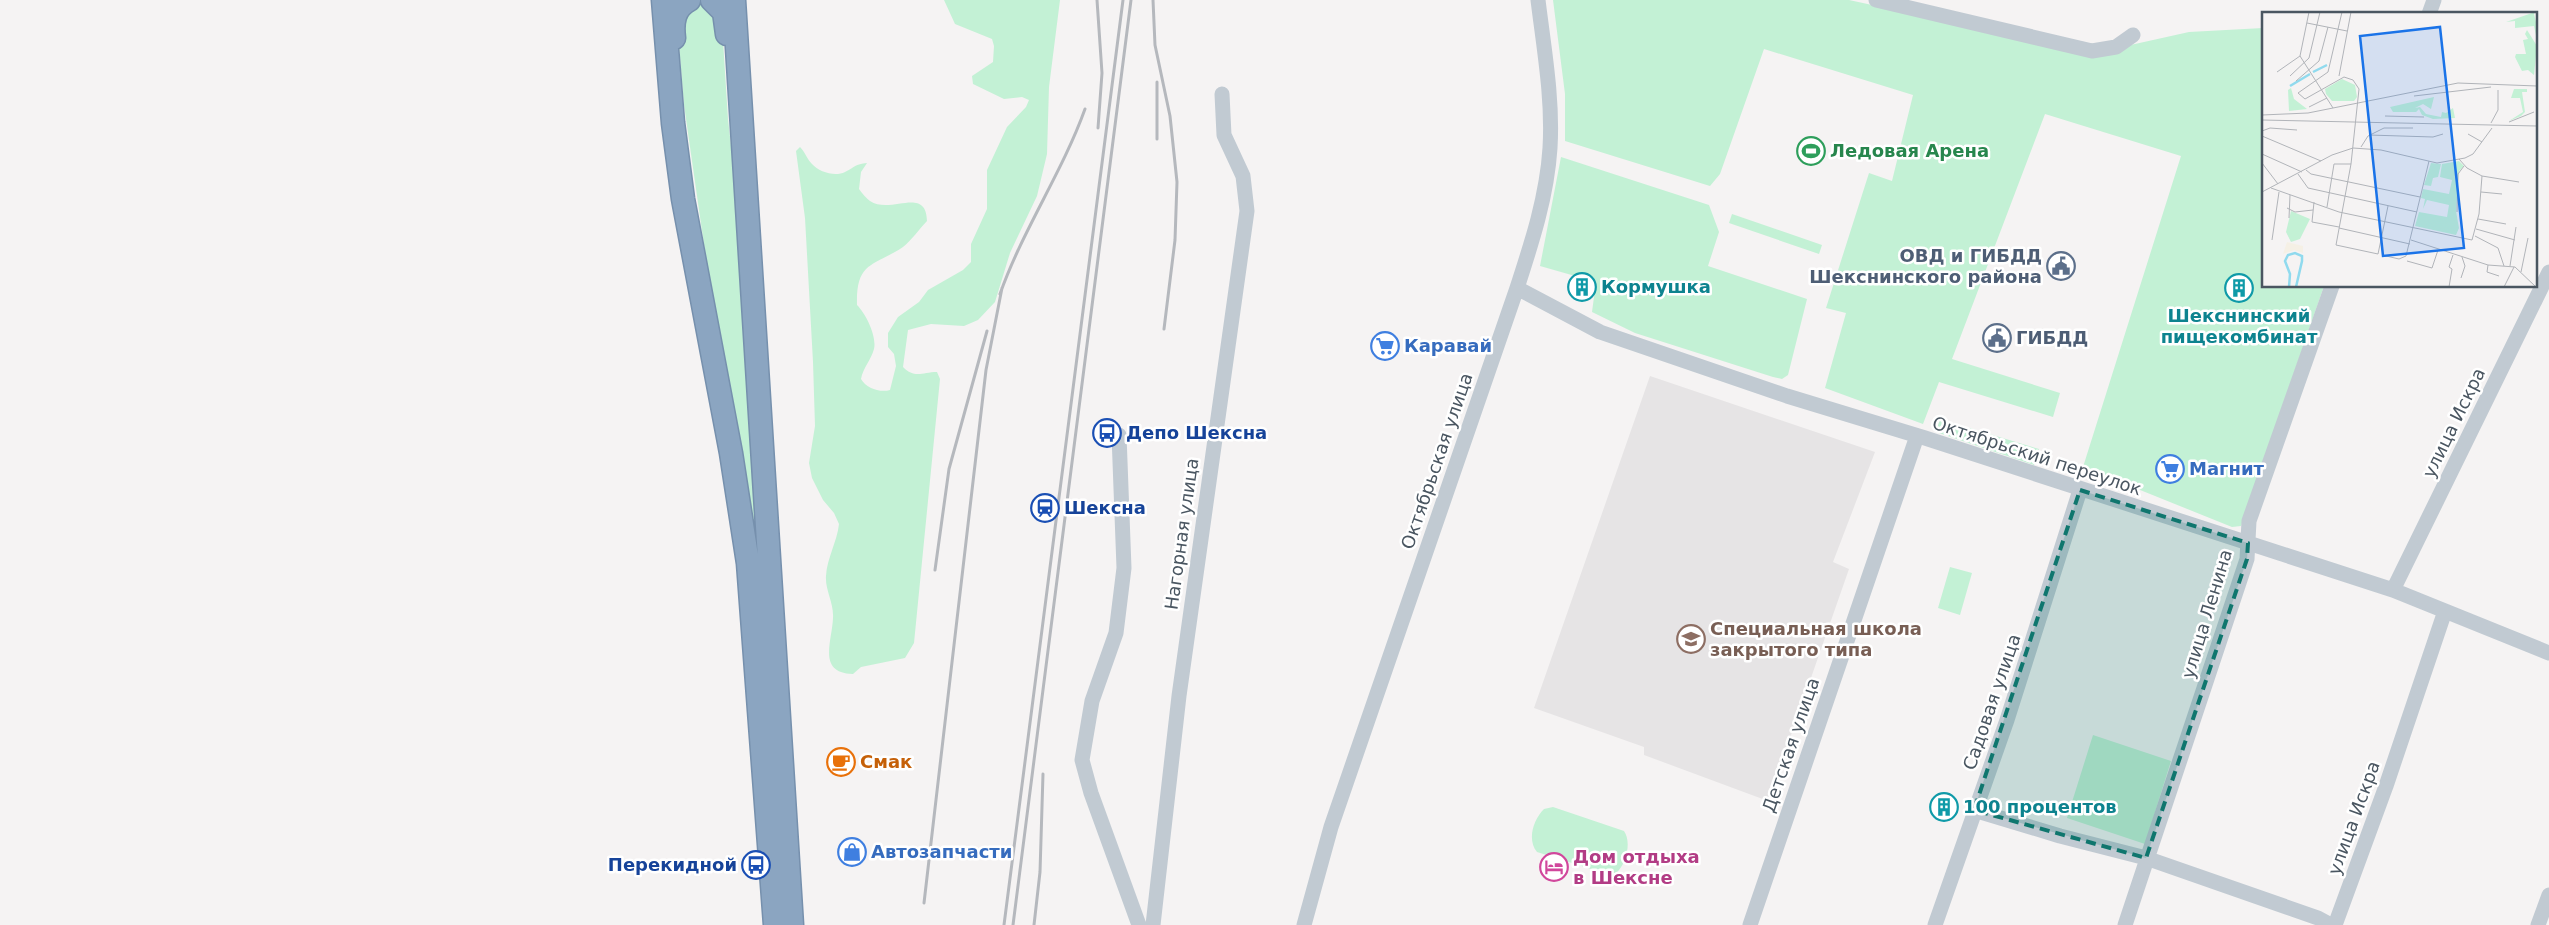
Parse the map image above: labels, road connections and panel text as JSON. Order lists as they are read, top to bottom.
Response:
{
  "streets": {
    "street": [
      "улица Искра",
      "Октябрьский переулок",
      "Октябрьская улица",
      "Нагорная улица",
      "улица Ленина",
      "Садовая улица",
      "Детская улица"
    ]
  },
  "crossings": [
    ["улица Искра", "Октябрьский переулок"],
    ["Октябрьский переулок", "Октябрьская улица"],
    ["Октябрьский переулок", "улица Ленина"],
    ["Октябрьский переулок", "Садовая улица"],
    ["Октябрьский переулок", "Детская улица"]
  ],
  "places": {
    "sports": ["Ледовая Арена"],
    "public building": ["ОВД и ГИБДД Шекснинского района", "ГИБДД"],
    "building": ["Кормушка", "Шекснинский пищекомбинат", "100 процентов"],
    "supermarket": ["Каравай", "Магнит"],
    "bus stop": ["Депо Шексна", "Перекидной"],
    "station": ["Шексна"],
    "school or university": ["Специальная школа закрытого типа"],
    "cafe": ["Смак"],
    "shop": ["Автозапчасти"],
    "hotel": ["Дом отдыха в Шекснe"]
  }
}
